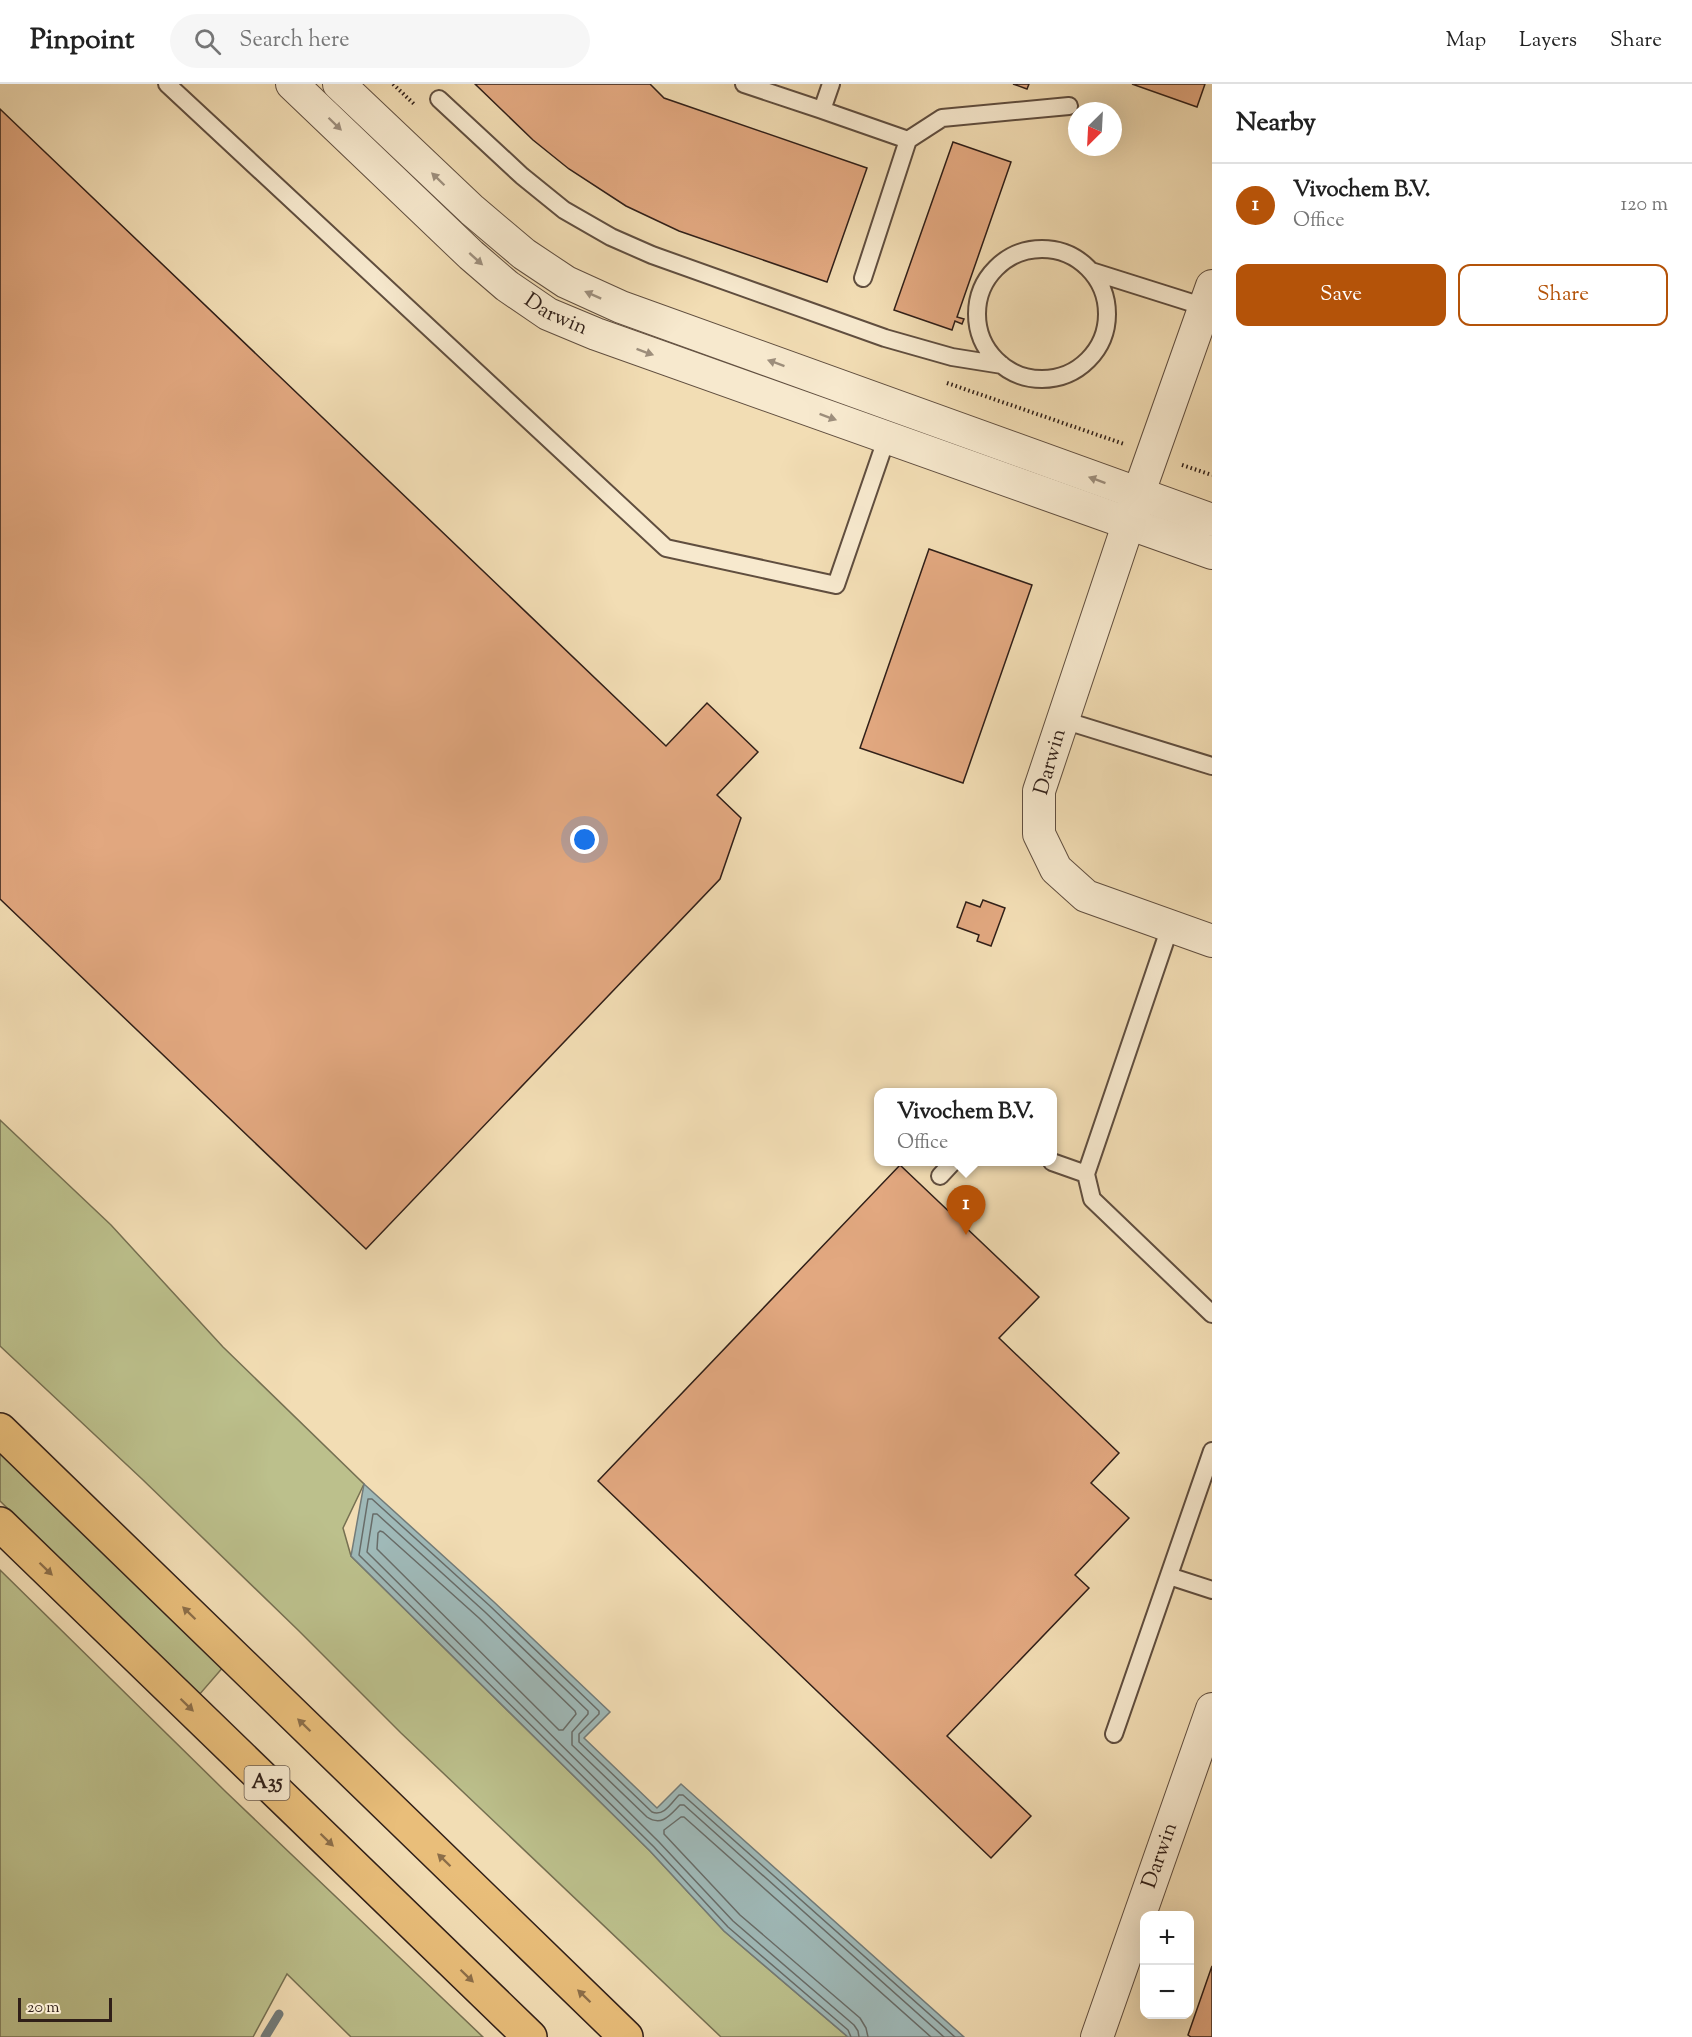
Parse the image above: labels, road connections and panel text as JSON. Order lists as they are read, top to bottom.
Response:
{
  "streets": {
    "highway": ["A35"],
    "street": ["Darwin"]
  },
  "scale_bar": "20 m",
  "north": "bottom left",
  "page": {
    "header": "Pinpoint",
    "search": "Search here",
    "nav": ["Map", "Layers", "Share"],
    "heading": "Nearby",
    "list": [
      {
        "mark": "1",
        "name": "Vivochem B.V.",
        "note": "Office",
        "value": "120 m"
      }
    ],
    "buttons": ["Save", "Share"],
    "popup": ["Vivochem B.V.", "Office"],
    "pins": "1",
    "map_buttons": ["+", "−"],
    "scale": "20 m"
  }
}
